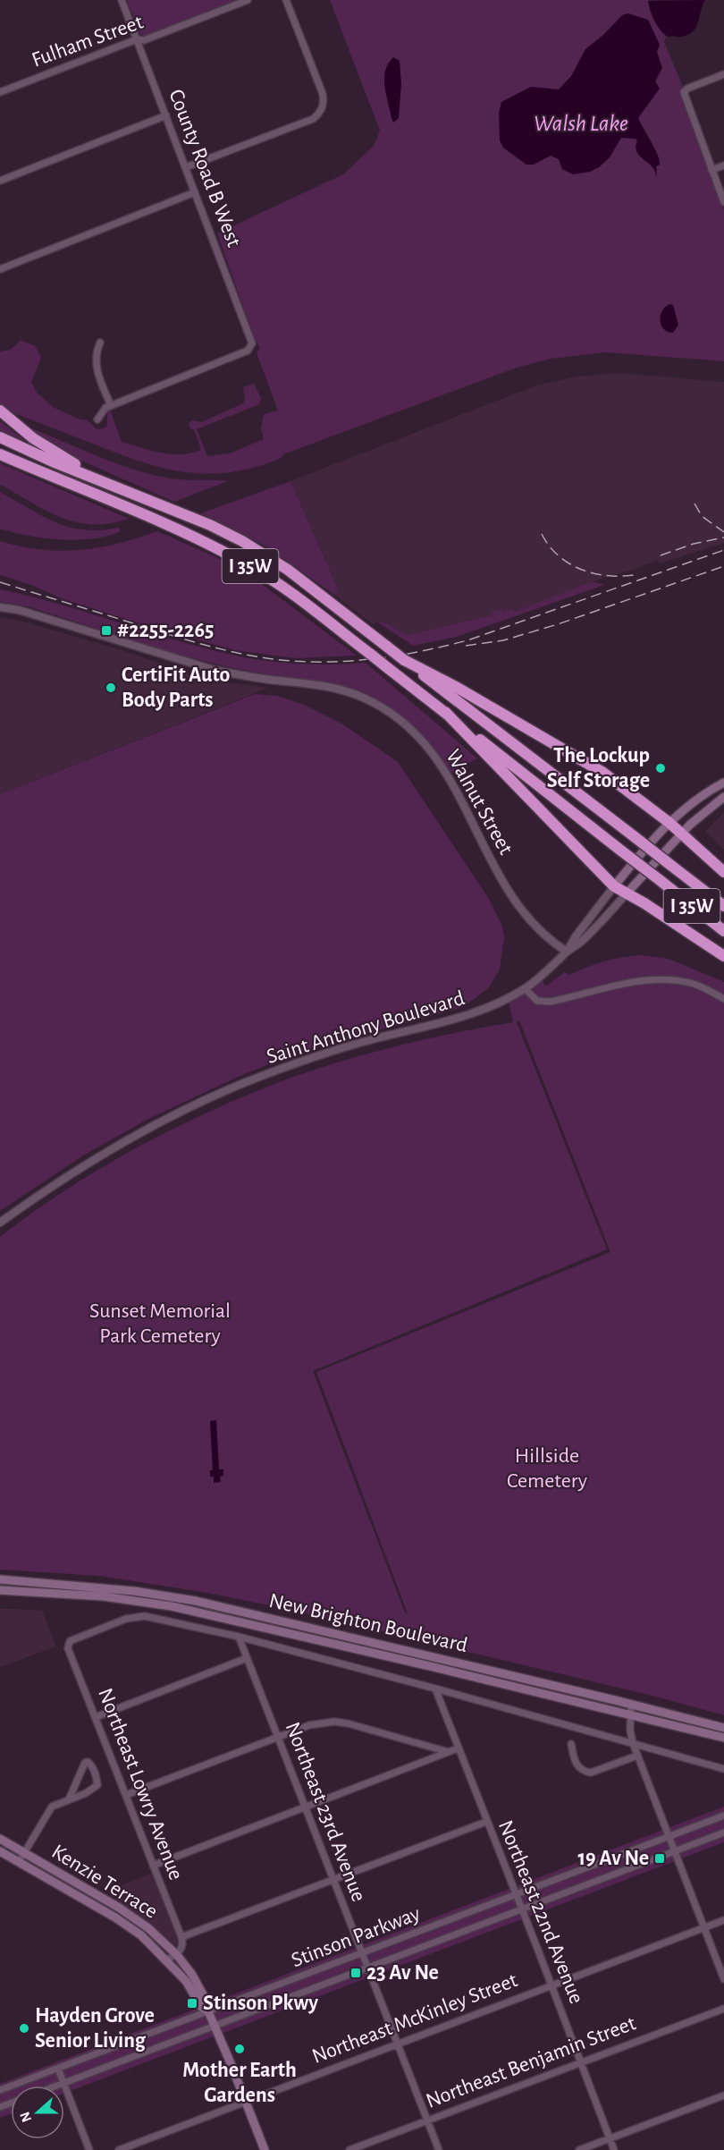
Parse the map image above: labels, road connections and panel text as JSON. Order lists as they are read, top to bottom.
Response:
{
  "streets": {
    "highway": ["I 35W"],
    "main road": ["Saint Anthony Boulevard", "New Brighton Boulevard", "Kenzie Terrace"],
    "street": [
      "Fulham Street",
      "County Road B West",
      "Walnut Street",
      "Northeast Lowry Avenue",
      "Northeast 23rd Avenue",
      "Northeast 22nd Avenue",
      "Stinson Parkway",
      "Northeast McKinley Street",
      "Northeast Benjamin Street"
    ]
  },
  "crossings": [
    ["Fulham Street", "County Road B West"],
    ["Walnut Street", "Saint Anthony Boulevard"],
    ["New Brighton Boulevard", "Northeast Lowry Avenue"],
    ["New Brighton Boulevard", "Northeast 23rd Avenue"],
    ["New Brighton Boulevard", "Northeast 22nd Avenue"],
    ["Northeast 23rd Avenue", "Stinson Parkway"],
    ["Northeast 23rd Avenue", "Northeast McKinley Street"],
    ["Northeast 23rd Avenue", "Northeast Benjamin Street"],
    ["Kenzie Terrace", "Stinson Parkway"],
    ["Northeast 22nd Avenue", "Stinson Parkway"],
    ["Northeast 22nd Avenue", "Northeast McKinley Street"],
    ["Northeast 22nd Avenue", "Northeast Benjamin Street"]
  ],
  "water": ["Walsh Lake"],
  "parks": ["Sunset Memorial Park Cemetery", "Hillside Cemetery"],
  "places": {
    "transit": [
      "#2255-2265",
      "19 Av Ne",
      "23 Av Ne",
      "Stinson Pkwy"
    ],
    "other": [
      "CertiFit Auto Body Parts",
      "The Lockup Self Storage",
      "Hayden Grove Senior Living",
      "Mother Earth Gardens"
    ]
  },
  "north": "left"
}
